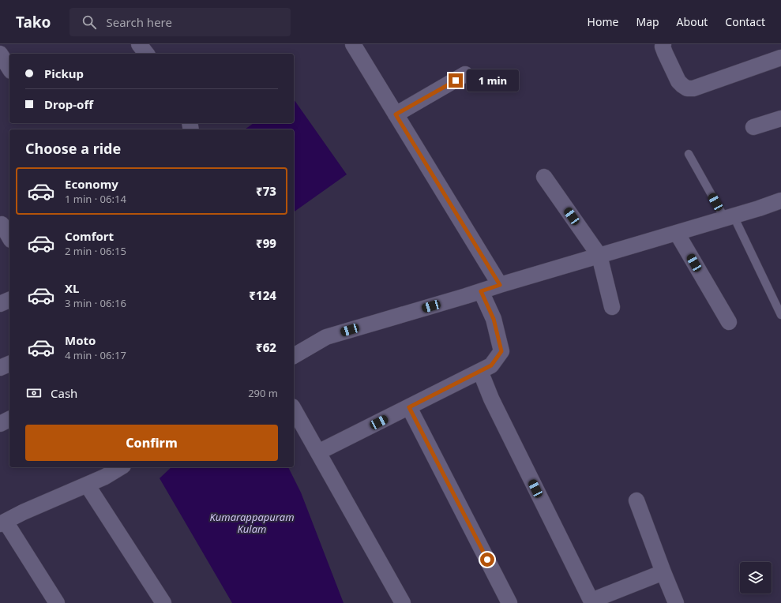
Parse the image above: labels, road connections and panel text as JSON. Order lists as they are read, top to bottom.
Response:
{
  "water": ["Kumarappapuram Kulam"],
  "page": {
    "header": "Tako",
    "search": "Search here",
    "nav": [
      "Home",
      "Map",
      "About",
      "Contact"
    ],
    "banner": ["Pickup", "Drop-off"],
    "bubble": "1 min",
    "heading": "Choose a ride",
    "list": [
      {
        "name": "Economy",
        "note": "1 min · 06:14",
        "value": "₹73"
      },
      {
        "name": "Comfort",
        "note": "2 min · 06:15",
        "value": "₹99"
      },
      {
        "name": "XL",
        "note": "3 min · 06:16",
        "value": "₹124"
      },
      {
        "name": "Moto",
        "note": "4 min · 06:17",
        "value": "₹62"
      }
    ],
    "pay": ["Cash", "290 m"],
    "buttons": "Confirm"
  }
}
